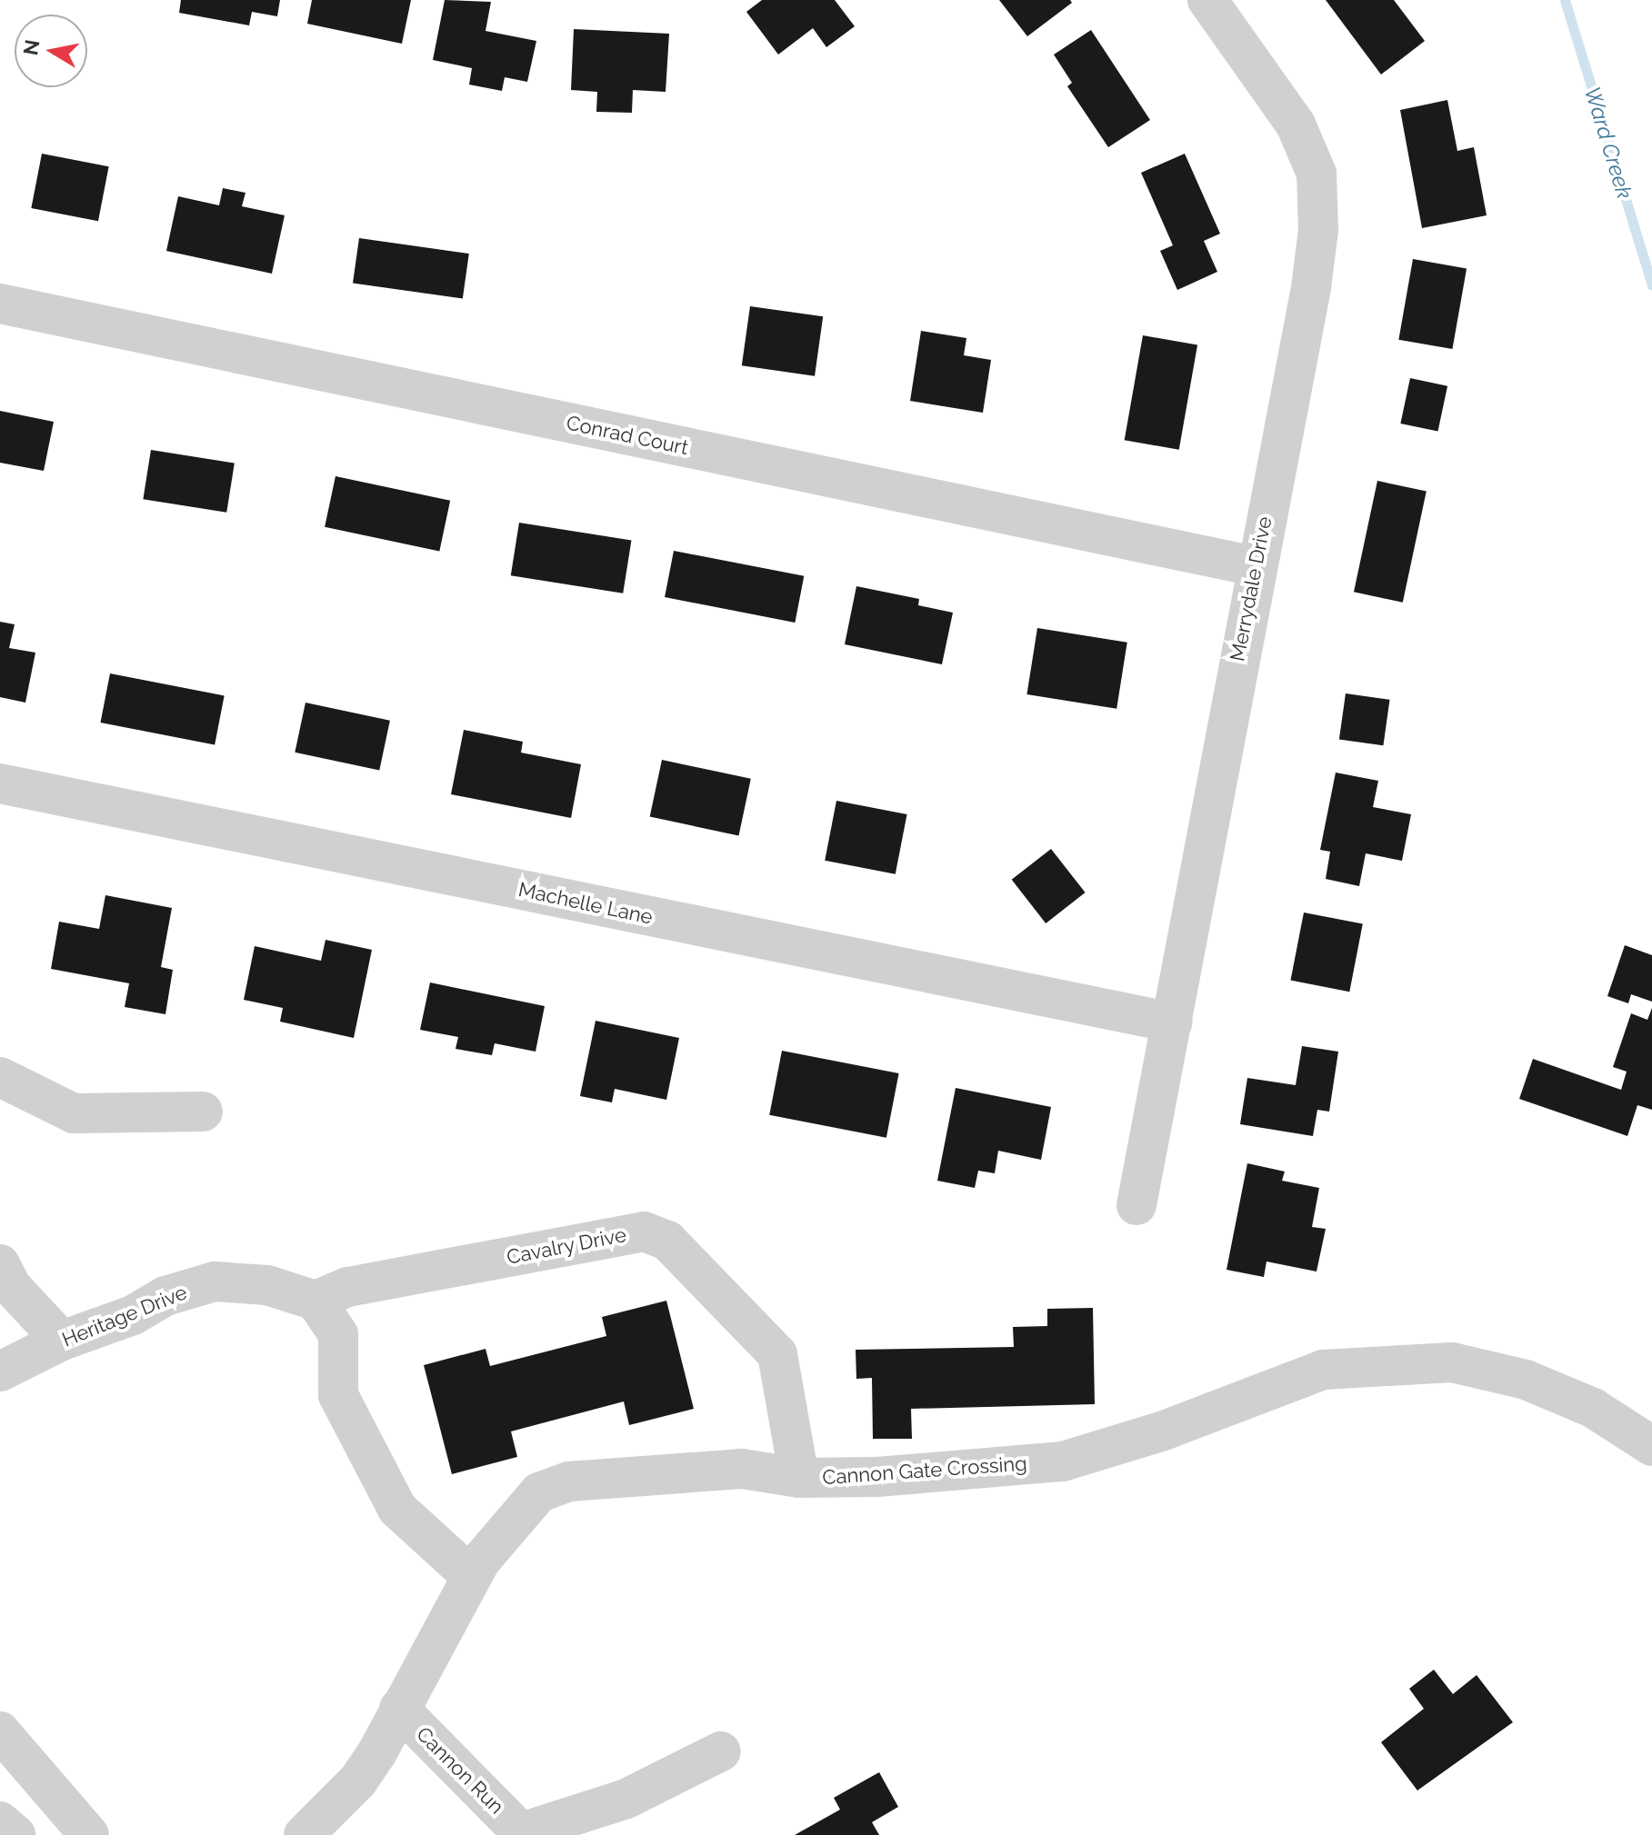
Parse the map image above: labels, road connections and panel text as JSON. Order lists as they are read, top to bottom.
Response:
{
  "streets": {
    "street": [
      "Conrad Court",
      "Merrydale Drive",
      "Machelle Lane",
      "Cavalry Drive",
      "Heritage Drive",
      "Cannon Gate Crossing",
      "Cannon Run"
    ]
  },
  "crossings": [
    ["Conrad Court", "Merrydale Drive"],
    ["Merrydale Drive", "Machelle Lane"],
    ["Cavalry Drive", "Heritage Drive"],
    ["Cavalry Drive", "Cannon Gate Crossing"],
    ["Cannon Gate Crossing", "Cannon Run"]
  ],
  "water": ["Ward Creek"],
  "north": "left"
}
